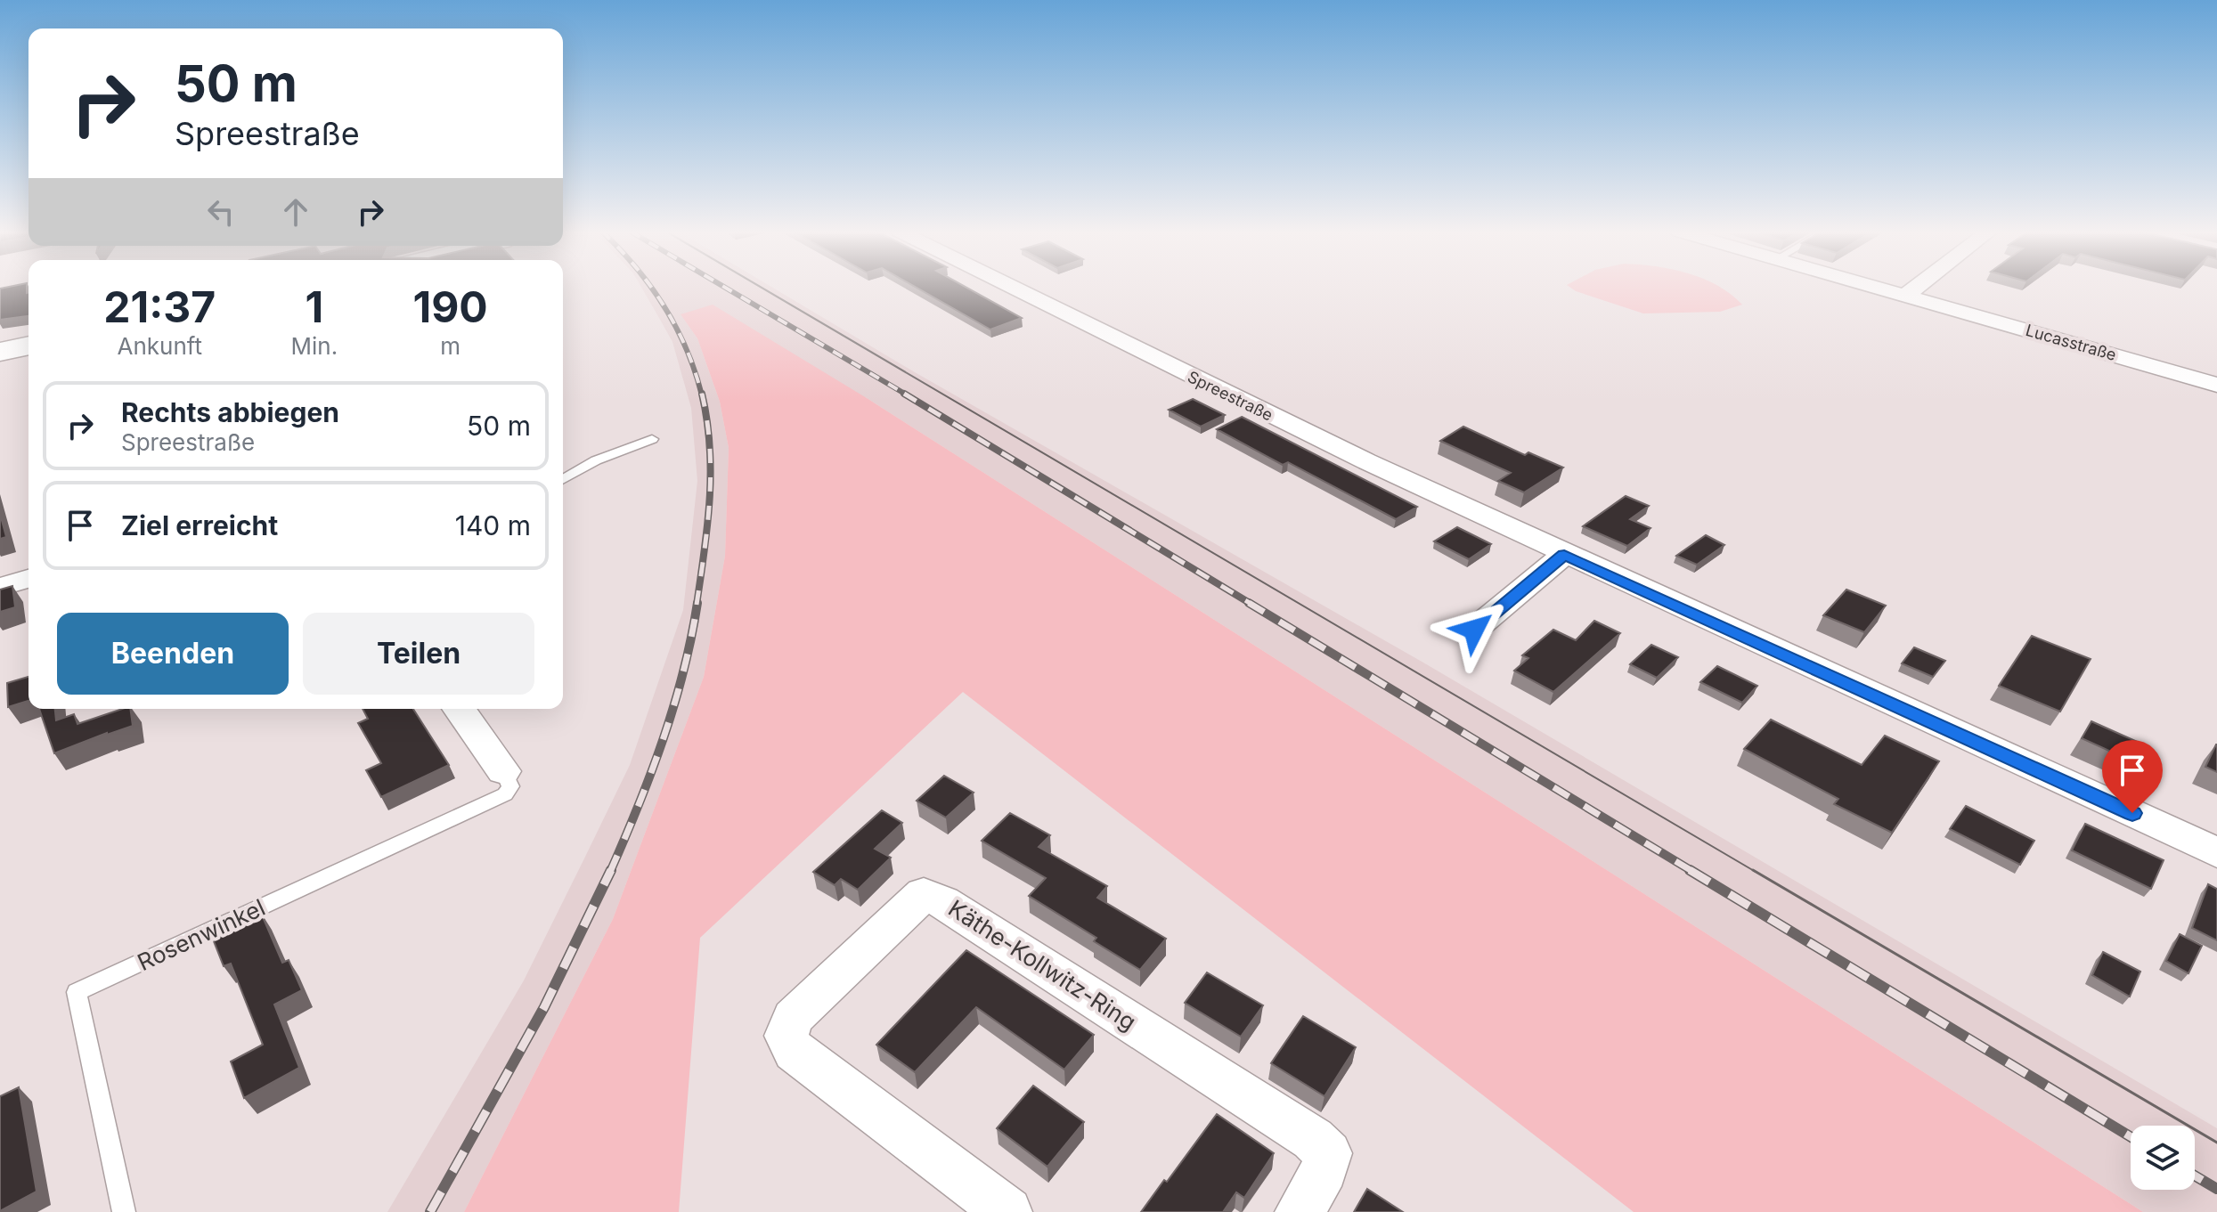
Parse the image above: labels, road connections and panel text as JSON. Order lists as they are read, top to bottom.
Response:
{
  "streets": {
    "street": ["Lucasstraße", "Spreestraße", "Käthe-Kollwitz-Ring"],
    "lane": ["Rosenwinkel"]
  },
  "page": {
    "turn": ["50 m", "Spreestraße"],
    "eta": [
      "21:37",
      "Ankunft",
      "1",
      "Min.",
      "190",
      "m"
    ],
    "list": [
      {
        "name": "Rechts abbiegen",
        "note": "Spreestraße",
        "value": "50 m"
      },
      {
        "name": "Ziel erreicht",
        "value": "140 m"
      }
    ],
    "buttons": ["Beenden", "Teilen"]
  }
}
